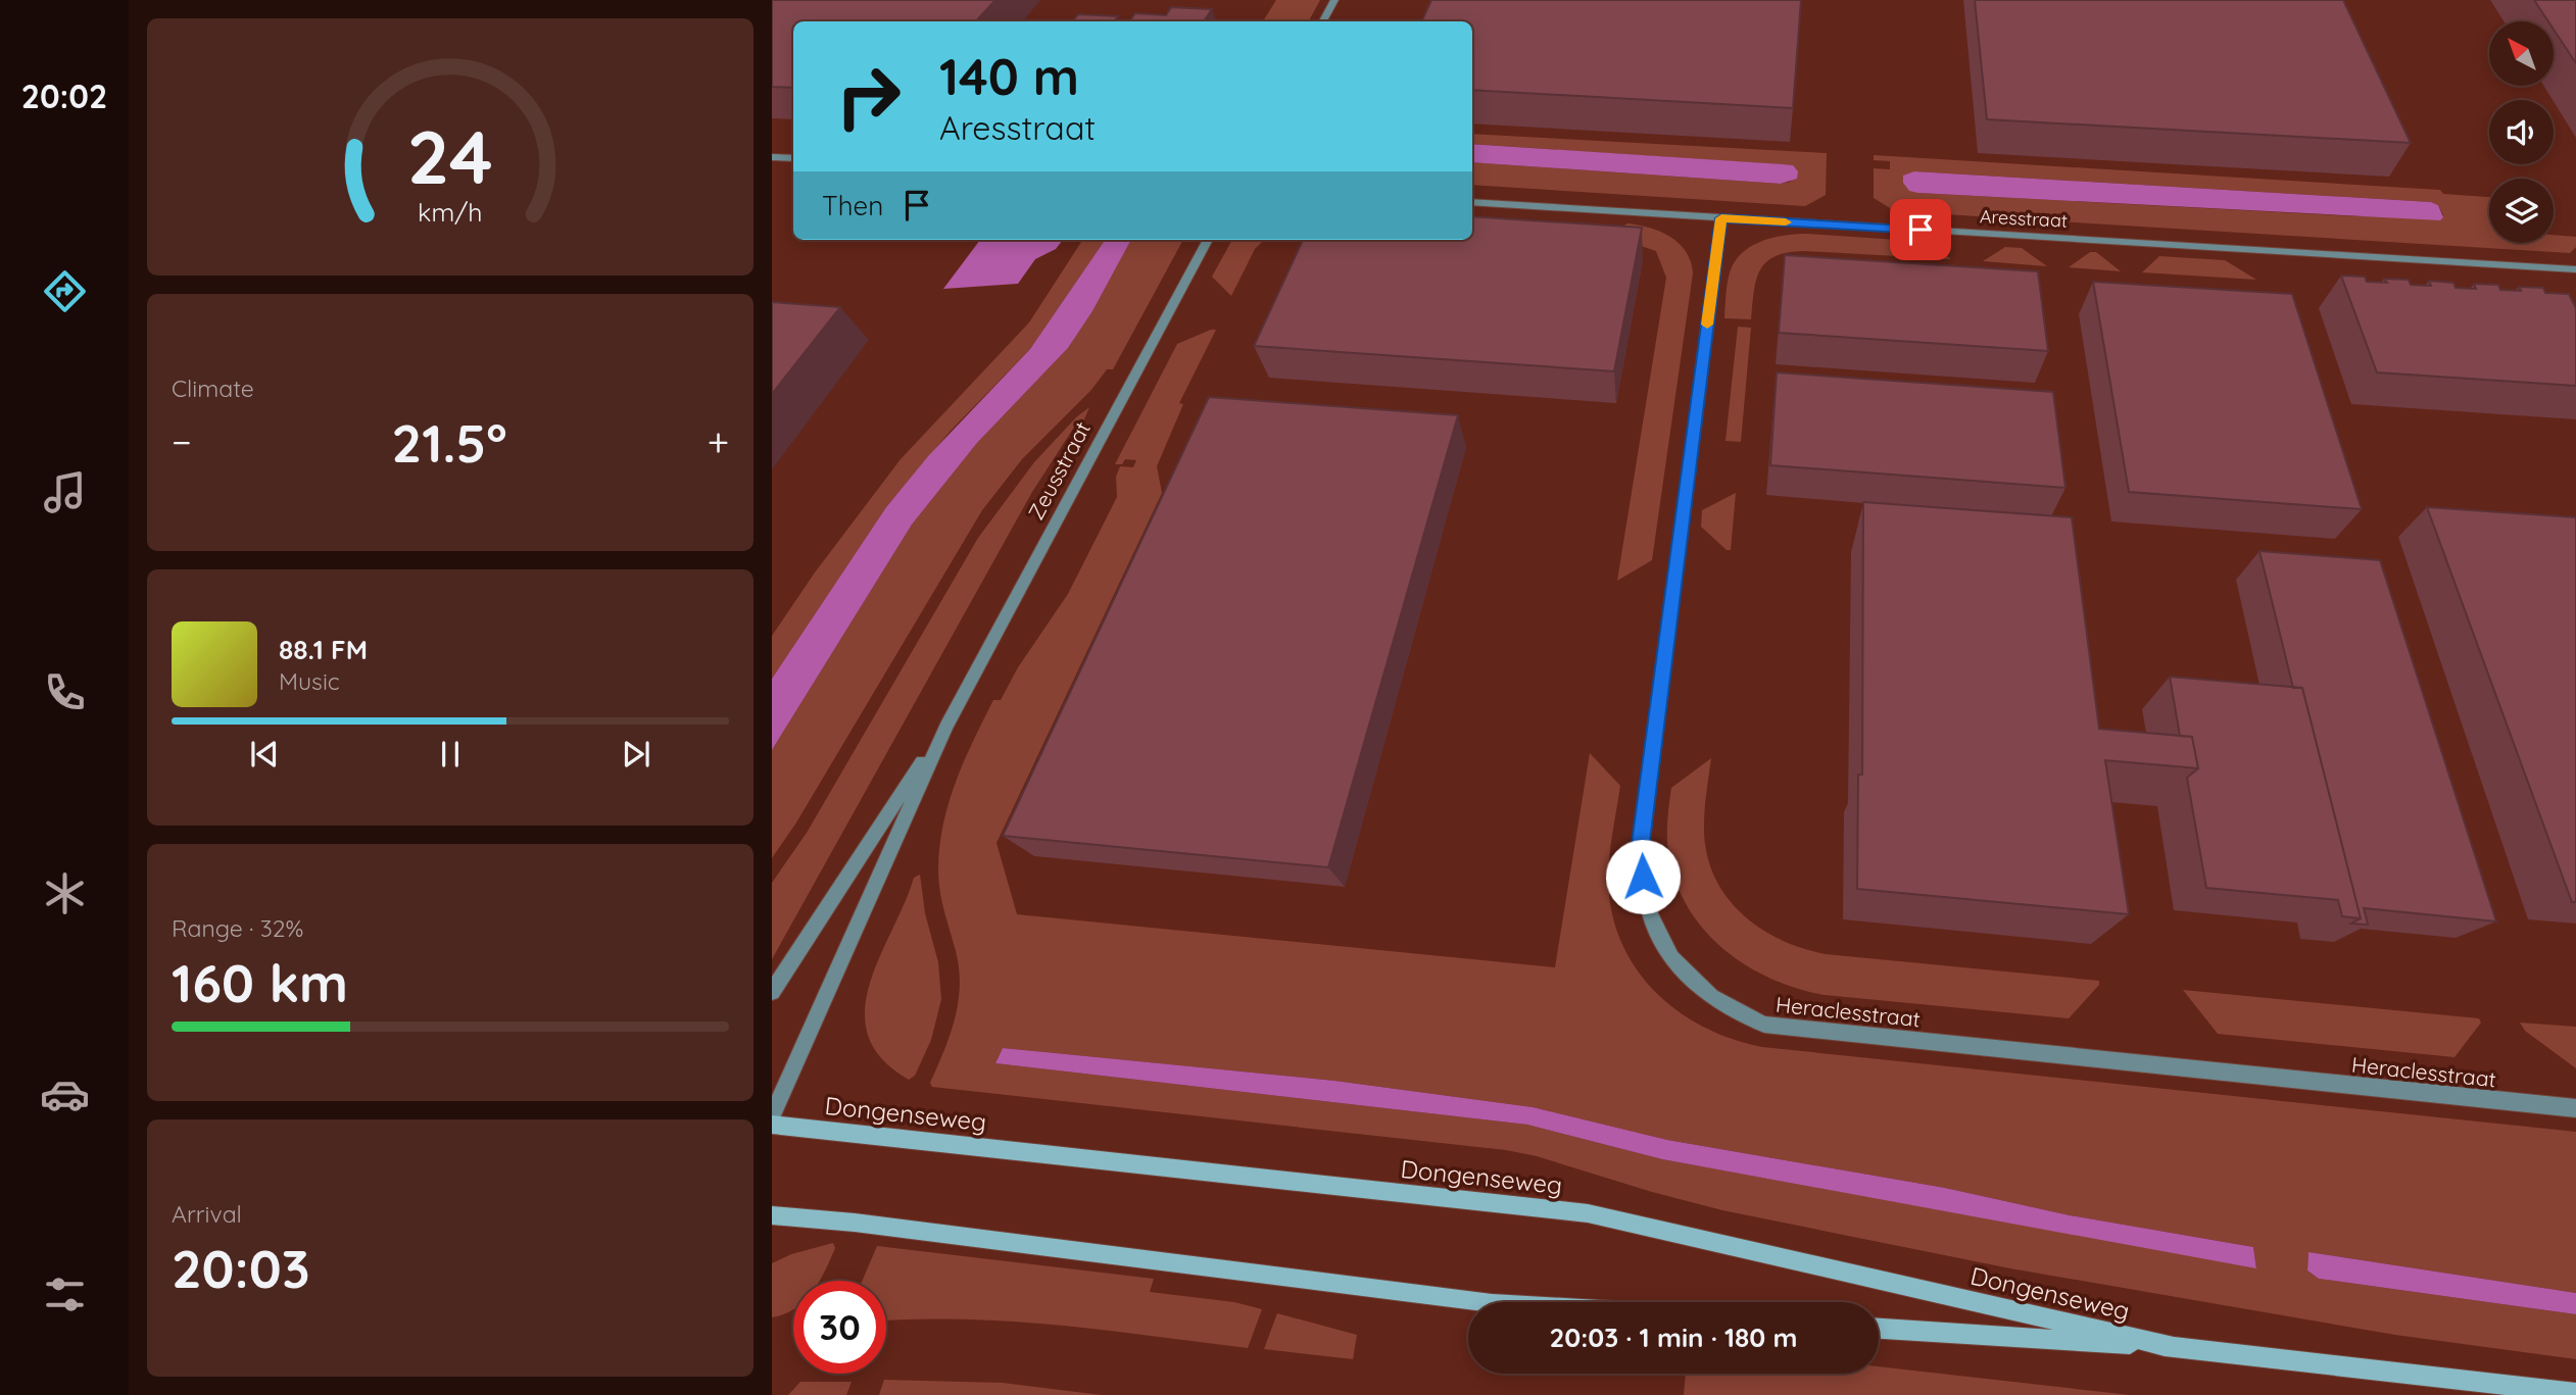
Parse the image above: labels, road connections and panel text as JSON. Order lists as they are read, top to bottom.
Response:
{
  "streets": {
    "street": [
      "Aresstraat",
      "Zeusstraat",
      "Heraclesstraat",
      "Dongenseweg"
    ]
  },
  "crossings": [
    ["Aresstraat", "Heraclesstraat"]
  ],
  "north": "top left",
  "page": {
    "tabs": "20:02",
    "turn": ["140 m", "Aresstraat"],
    "then": "Then",
    "tile": [
      "Climate",
      ["Range · 32%", "160 km"],
      ["Arrival", "20:03"]
    ],
    "heat": ["−", "21.5°", "+"],
    "song": ["88.1 FM", "Music"],
    "limit": "30",
    "trip": "20:03 · 1 min · 180 m",
    "gauge": ["24", "km/h"]
  }
}
